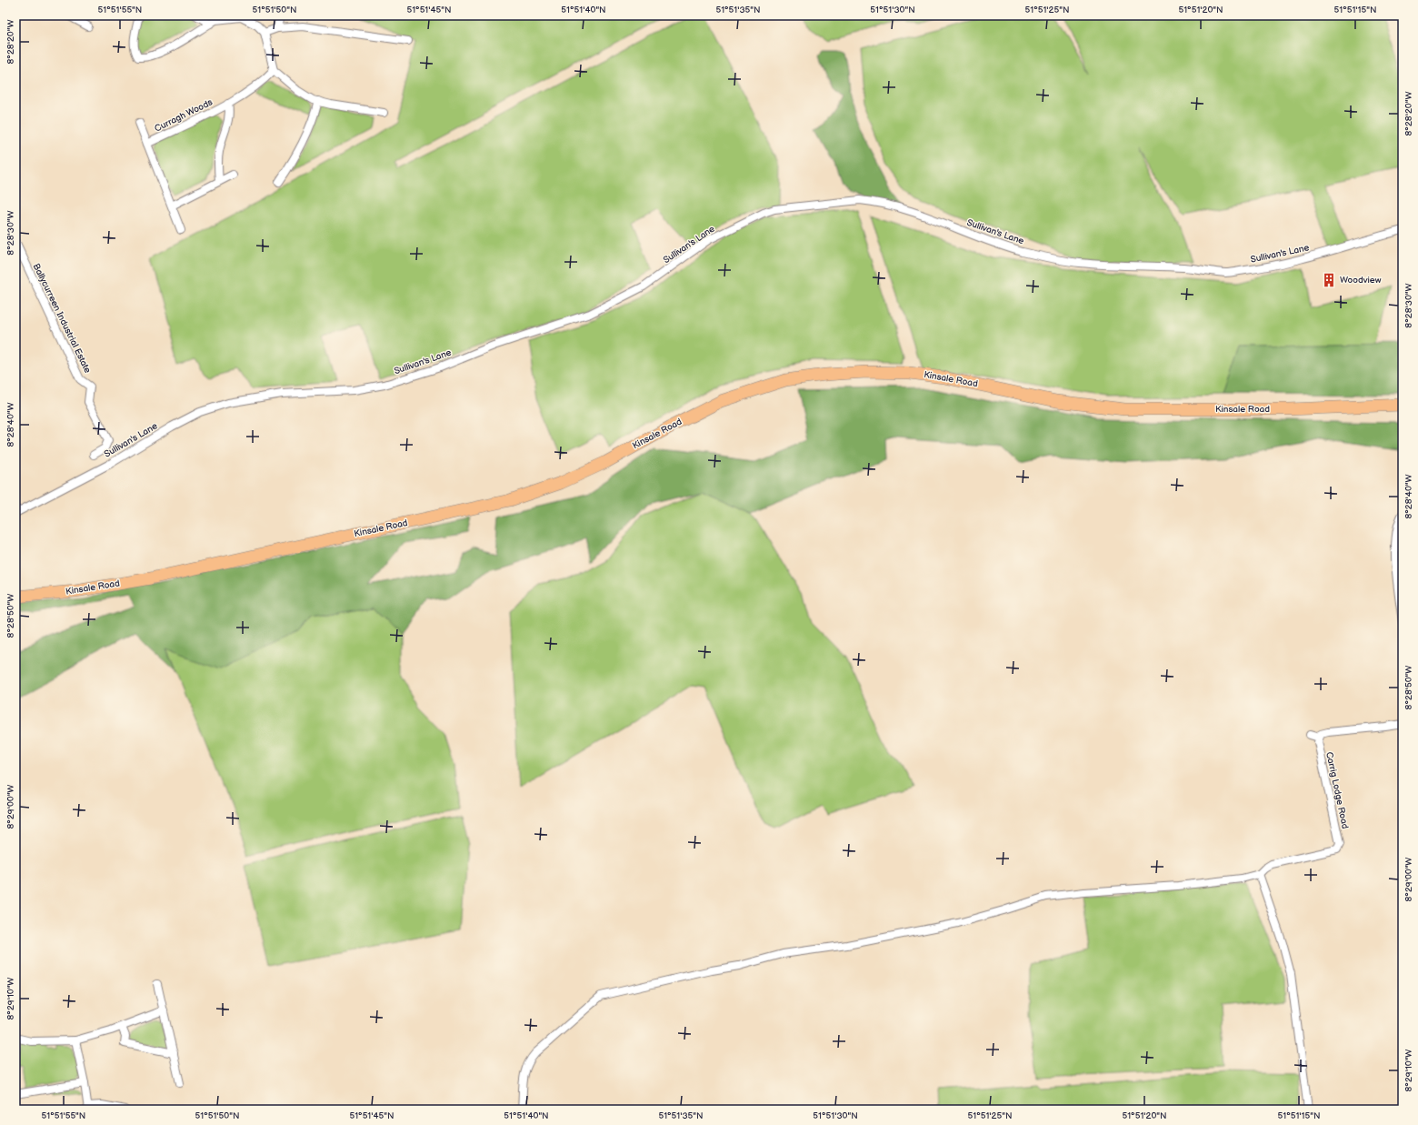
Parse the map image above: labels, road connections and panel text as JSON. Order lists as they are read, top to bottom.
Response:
{
  "streets": {
    "highway": ["Kinsale Road"],
    "street": [
      "Curragh Woods",
      "Sullivan's Lane",
      "Ballycurreen Industrial Estate",
      "Carrig Lodge Road"
    ]
  },
  "places": {
    "building": ["Woodview"]
  },
  "coordinates": [
    "51°51'55\"N",
    "51°51'50\"N",
    "51°51'45\"N",
    "51°51'40\"N",
    "51°51'35\"N",
    "51°51'30\"N",
    "51°51'25\"N",
    "51°51'20\"N",
    "51°51'15\"N",
    "8°28'20\"W",
    "8°28'30\"W",
    "8°28'40\"W",
    "8°28'50\"W",
    "8°29'00\"W",
    "8°29'10\"W"
  ]
}
